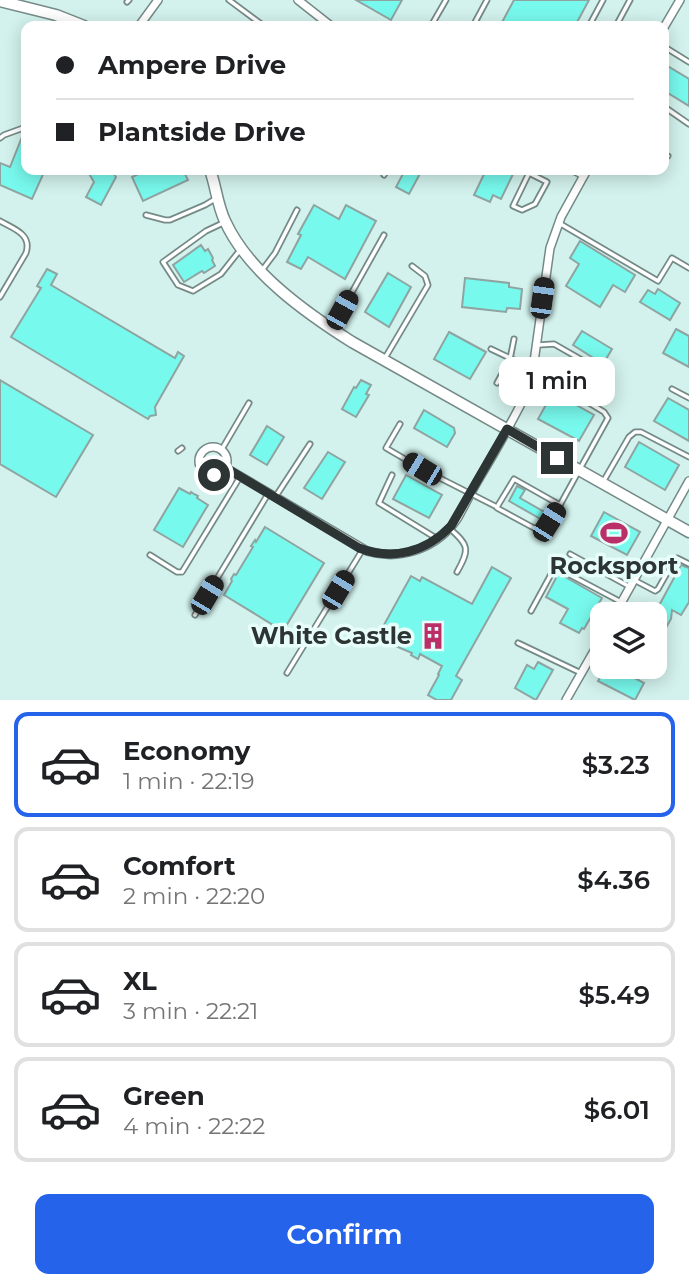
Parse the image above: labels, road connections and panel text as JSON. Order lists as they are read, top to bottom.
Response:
{
  "places": {
    "sports": ["Rocksport"],
    "building": ["White Castle"]
  },
  "page": {
    "banner": ["Ampere Drive", "Plantside Drive"],
    "bubble": "1 min",
    "list": [
      {
        "name": "Economy",
        "note": "1 min · 22:19",
        "value": "$3.23"
      },
      {
        "name": "Comfort",
        "note": "2 min · 22:20",
        "value": "$4.36"
      },
      {
        "name": "XL",
        "note": "3 min · 22:21",
        "value": "$5.49"
      },
      {
        "name": "Green",
        "note": "4 min · 22:22",
        "value": "$6.01"
      }
    ],
    "buttons": "Confirm"
  }
}
